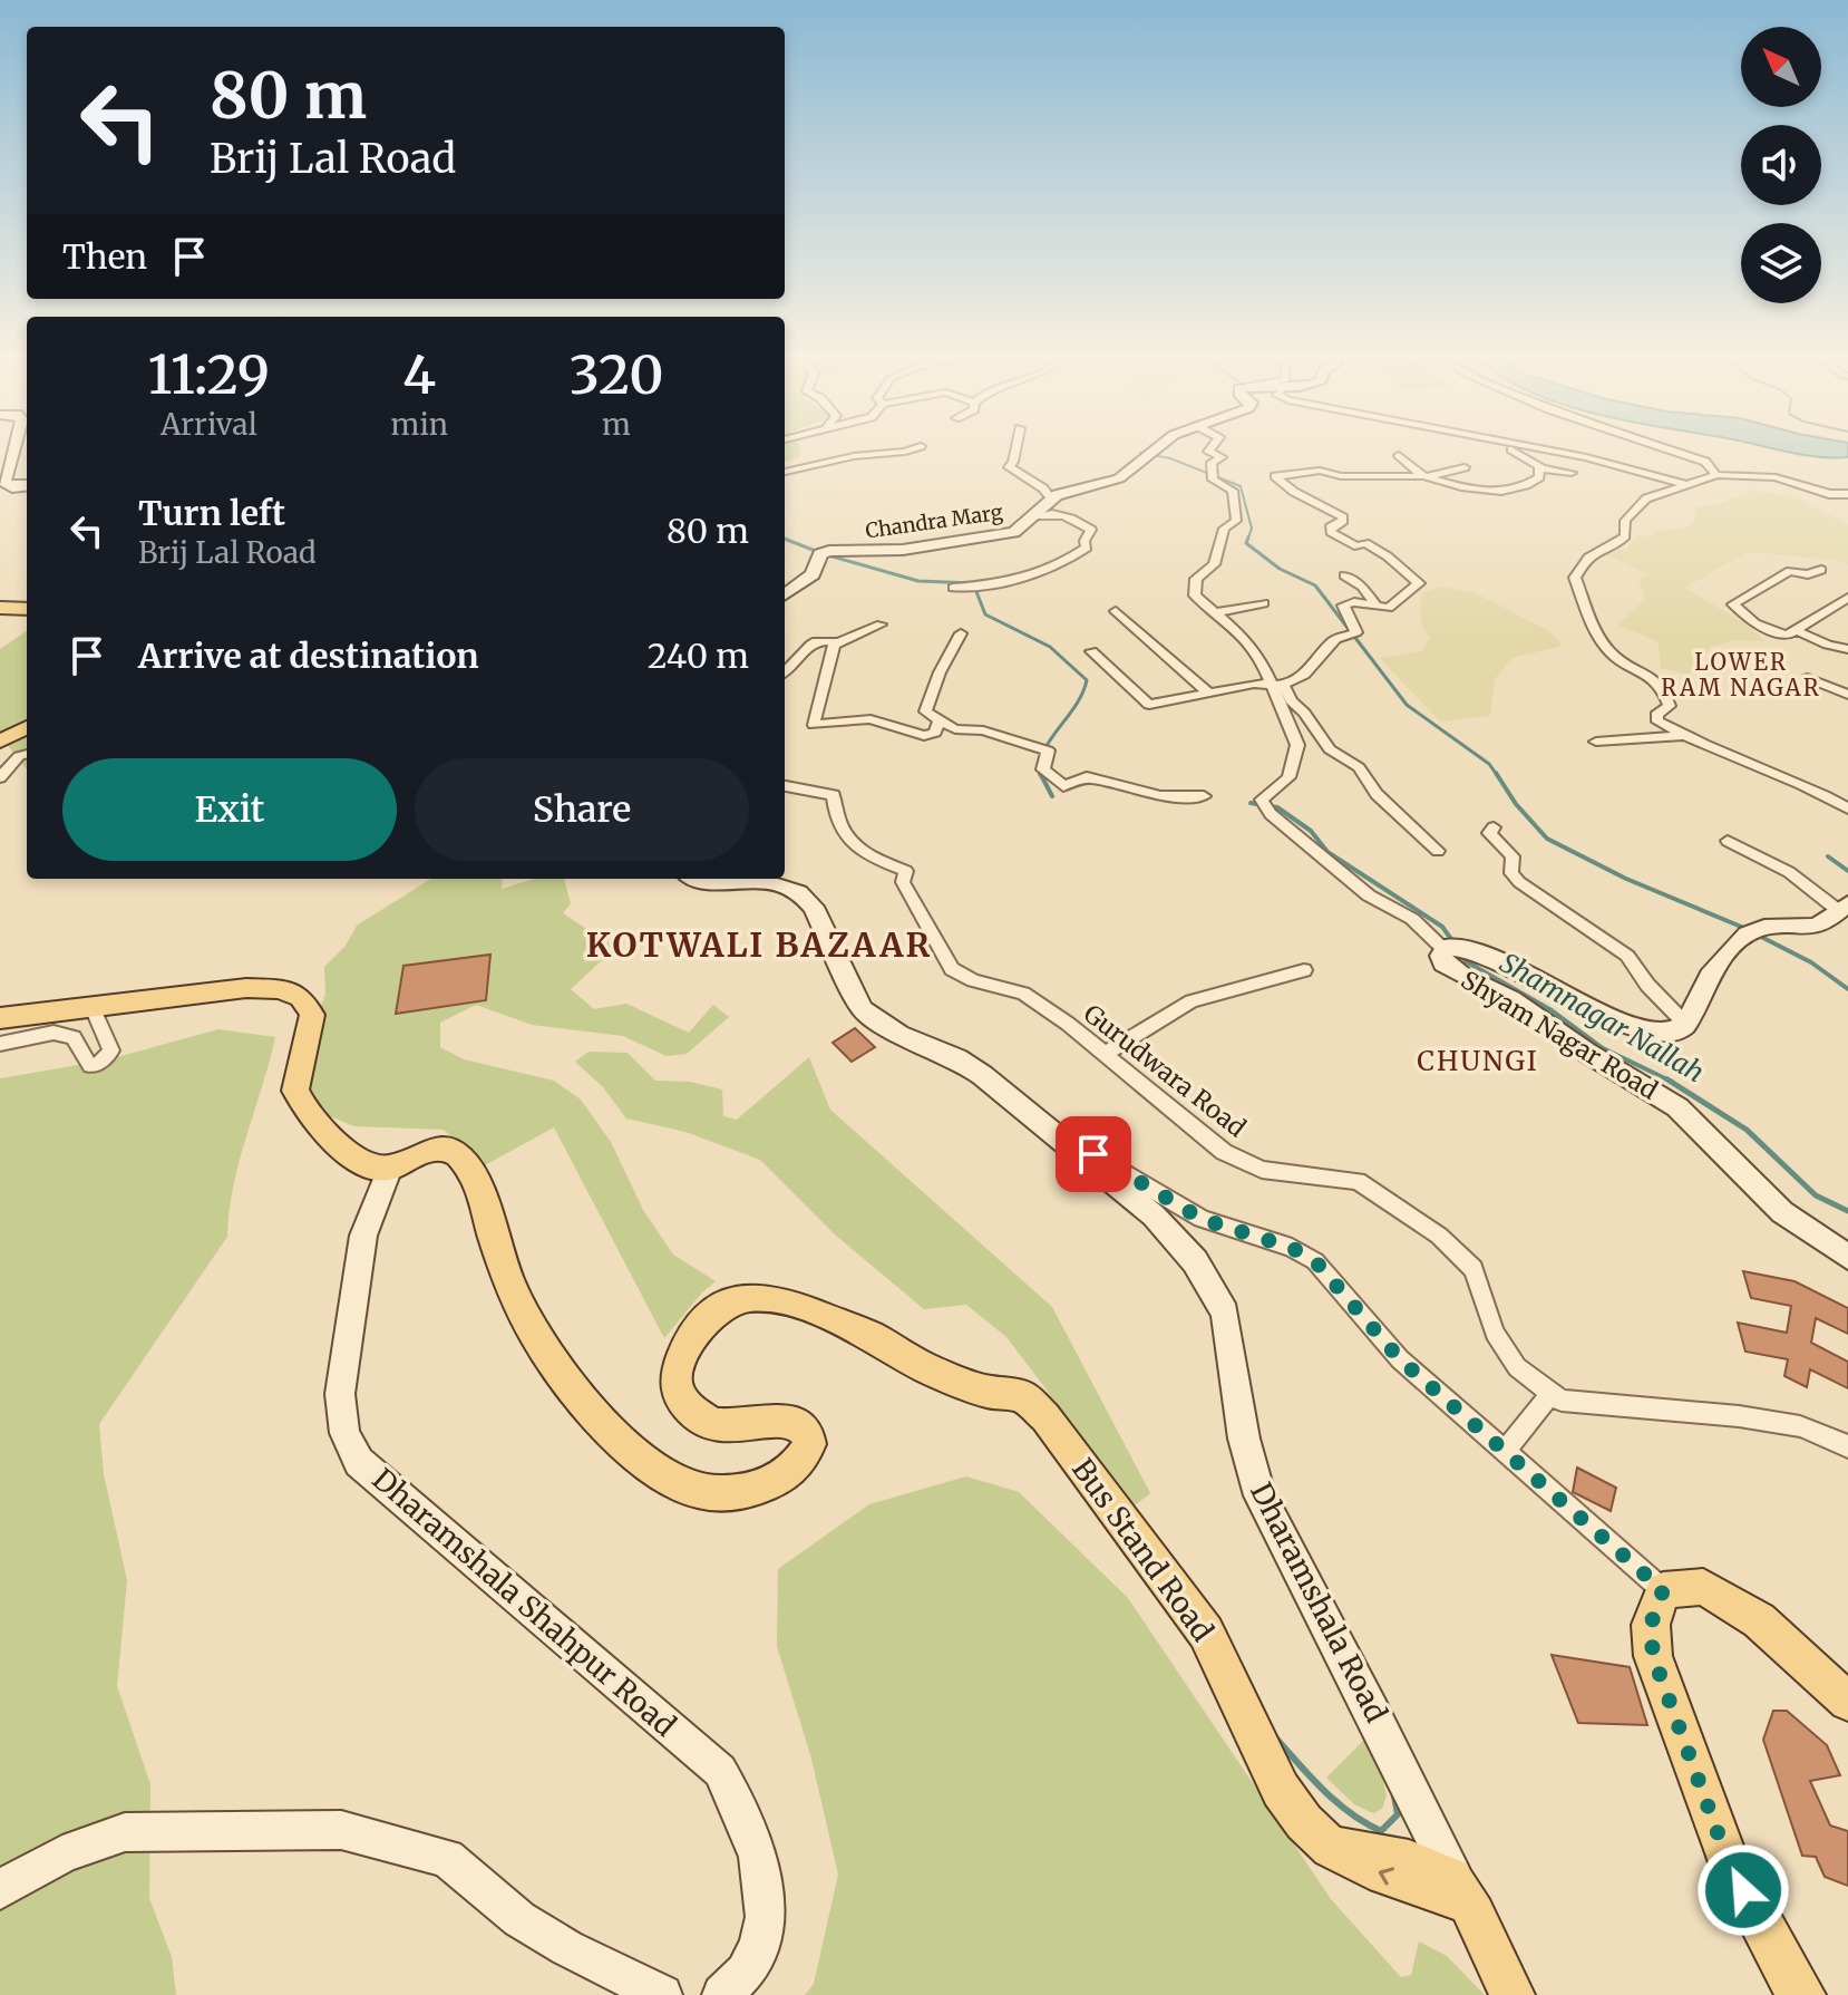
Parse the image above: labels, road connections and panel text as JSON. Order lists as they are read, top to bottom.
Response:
{
  "streets": {
    "main road": [
      "Chandra Marg",
      "Shyam Nagar Road",
      "Bus Stand Road",
      "Dharamshala Shahpur Road",
      "Dharamshala Road"
    ],
    "street": ["Gurudwara Road"]
  },
  "crossings": [
    ["Bus Stand Road", "Dharamshala Shahpur Road"],
    ["Bus Stand Road", "Dharamshala Road"]
  ],
  "districts": ["LOWER RAM NAGAR", "KOTWALI BAZAAR", "CHUNGI"],
  "water": ["Shamnagar Nallah"],
  "north": "top left",
  "page": {
    "turn": ["80 m", "Brij Lal Road"],
    "then": "Then",
    "eta": [
      "11:29",
      "Arrival",
      "4",
      "min",
      "320",
      "m"
    ],
    "list": [
      {
        "name": "Turn left",
        "note": "Brij Lal Road",
        "value": "80 m"
      },
      {
        "name": "Arrive at destination",
        "value": "240 m"
      }
    ],
    "buttons": ["Exit", "Share"]
  }
}
